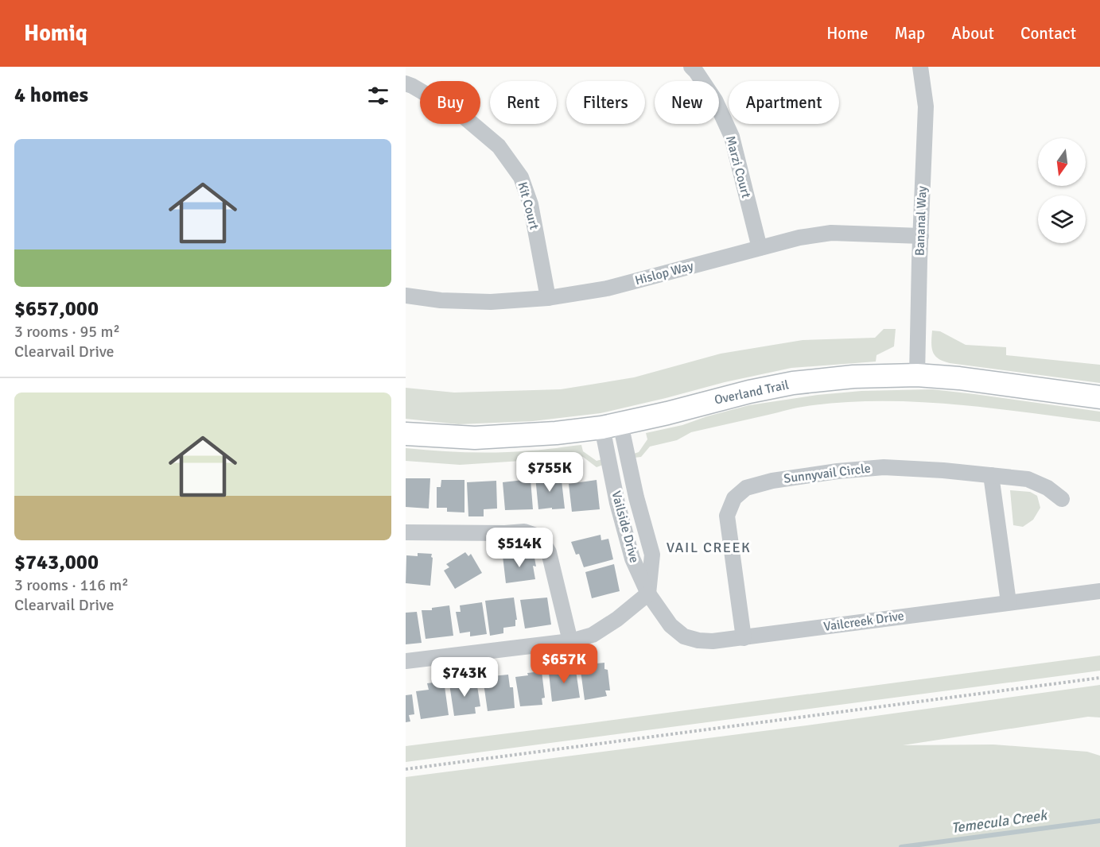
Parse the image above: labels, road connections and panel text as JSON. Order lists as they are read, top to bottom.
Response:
{
  "streets": {
    "street": [
      "Marzi Court",
      "Kit Court",
      "Bananal Way",
      "Hislop Way",
      "Overland Trail",
      "Sunnyvail Circle",
      "Vailside Drive",
      "Vailcreek Drive"
    ]
  },
  "crossings": [
    ["Marzi Court", "Hislop Way"],
    ["Kit Court", "Hislop Way"],
    ["Bananal Way", "Hislop Way"],
    ["Bananal Way", "Overland Trail"],
    ["Overland Trail", "Vailside Drive"],
    ["Sunnyvail Circle", "Vailcreek Drive"],
    ["Vailside Drive", "Vailcreek Drive"]
  ],
  "districts": ["VAIL CREEK"],
  "water": ["Temecula Creek"],
  "north": "bottom",
  "page": {
    "header": "Homiq",
    "nav": [
      "Home",
      "Map",
      "About",
      "Contact"
    ],
    "heading": "4 homes",
    "chip": [
      "Buy",
      "Rent",
      "Filters",
      "New",
      "Apartment"
    ],
    "list": [
      {
        "name": "$657,000",
        "note": "3 rooms · 95 m² · Clearvail Drive"
      },
      {
        "name": "$743,000",
        "note": "3 rooms · 116 m² · Clearvail Drive"
      }
    ],
    "price": [
      "$755K",
      "$514K",
      "$657K",
      "$743K"
    ]
  }
}
